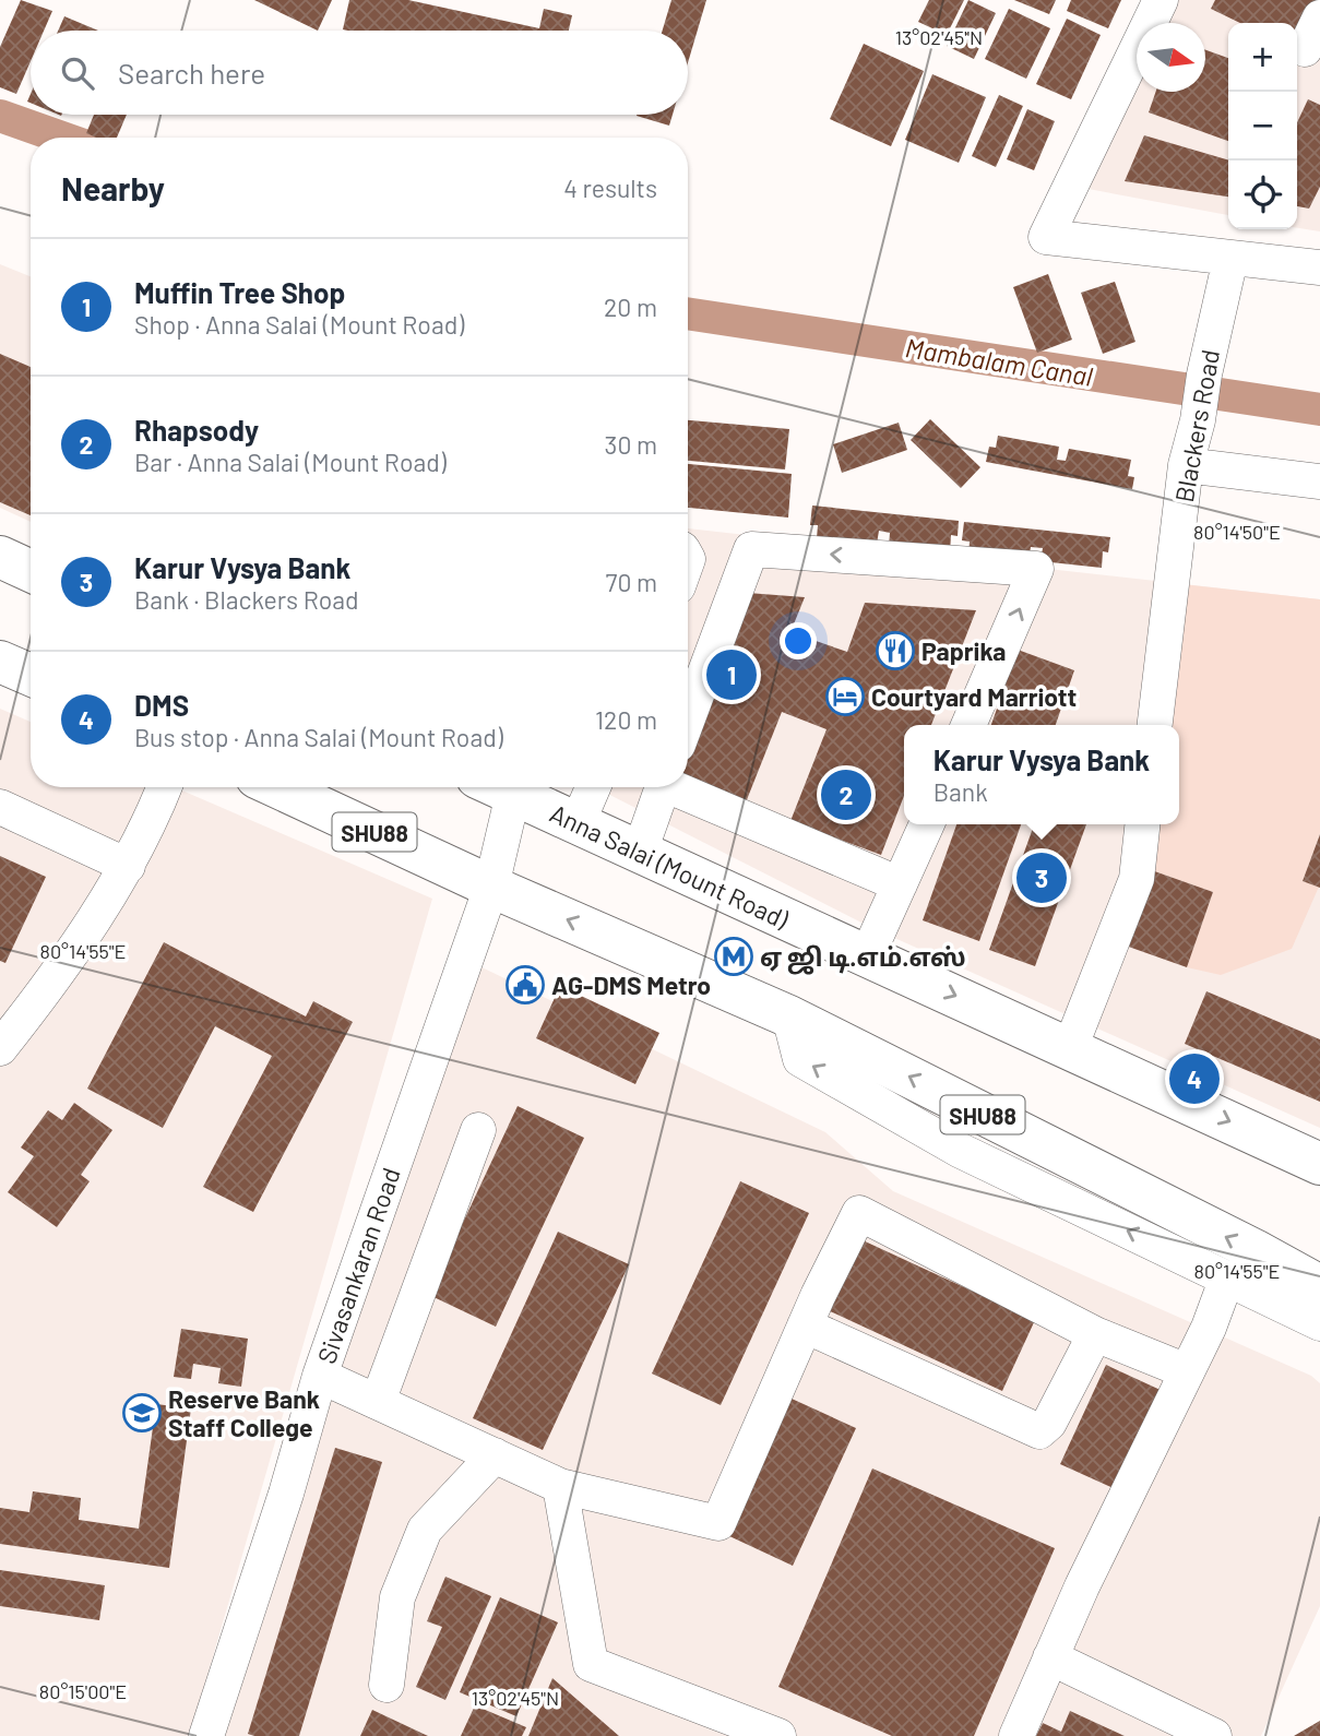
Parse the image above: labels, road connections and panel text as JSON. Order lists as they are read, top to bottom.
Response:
{
  "streets": {
    "main road": ["SHU88", "Anna Salai (Mount Road)"],
    "street": ["Blackers Road", "Sivasankaran Road"]
  },
  "crossings": [
    ["SHU88", "Sivasankaran Road"]
  ],
  "water": ["Mambalam Canal"],
  "places": {
    "restaurant": ["Paprika"],
    "hotel": ["Courtyard Marriott"],
    "metro station": ["ஏ ஜி டி.எம்.எஸ்"],
    "public building": ["AG-DMS Metro"],
    "school or university": ["Reserve Bank Staff College"]
  },
  "north": "right",
  "page": {
    "map_buttons": ["+", "−"],
    "search": "Search here",
    "heading": ["Nearby", "4 results"],
    "list": [
      {
        "mark": "1",
        "name": "Muffin Tree Shop",
        "note": "Shop · Anna Salai (Mount Road)",
        "value": "20 m"
      },
      {
        "mark": "2",
        "name": "Rhapsody",
        "note": "Bar · Anna Salai (Mount Road)",
        "value": "30 m"
      },
      {
        "mark": "3",
        "name": "Karur Vysya Bank",
        "note": "Bank · Blackers Road",
        "value": "70 m"
      },
      {
        "mark": "4",
        "name": "DMS",
        "note": "Bus stop · Anna Salai (Mount Road)",
        "value": "120 m"
      }
    ],
    "pins": [
      "1",
      "2",
      "3",
      "4"
    ],
    "popup": ["Karur Vysya Bank", "Bank"]
  },
  "coordinates": [
    "13°02'45\"N",
    "80°14'50\"E",
    "80°14'55\"E",
    "80°15'00\"E"
  ]
}
